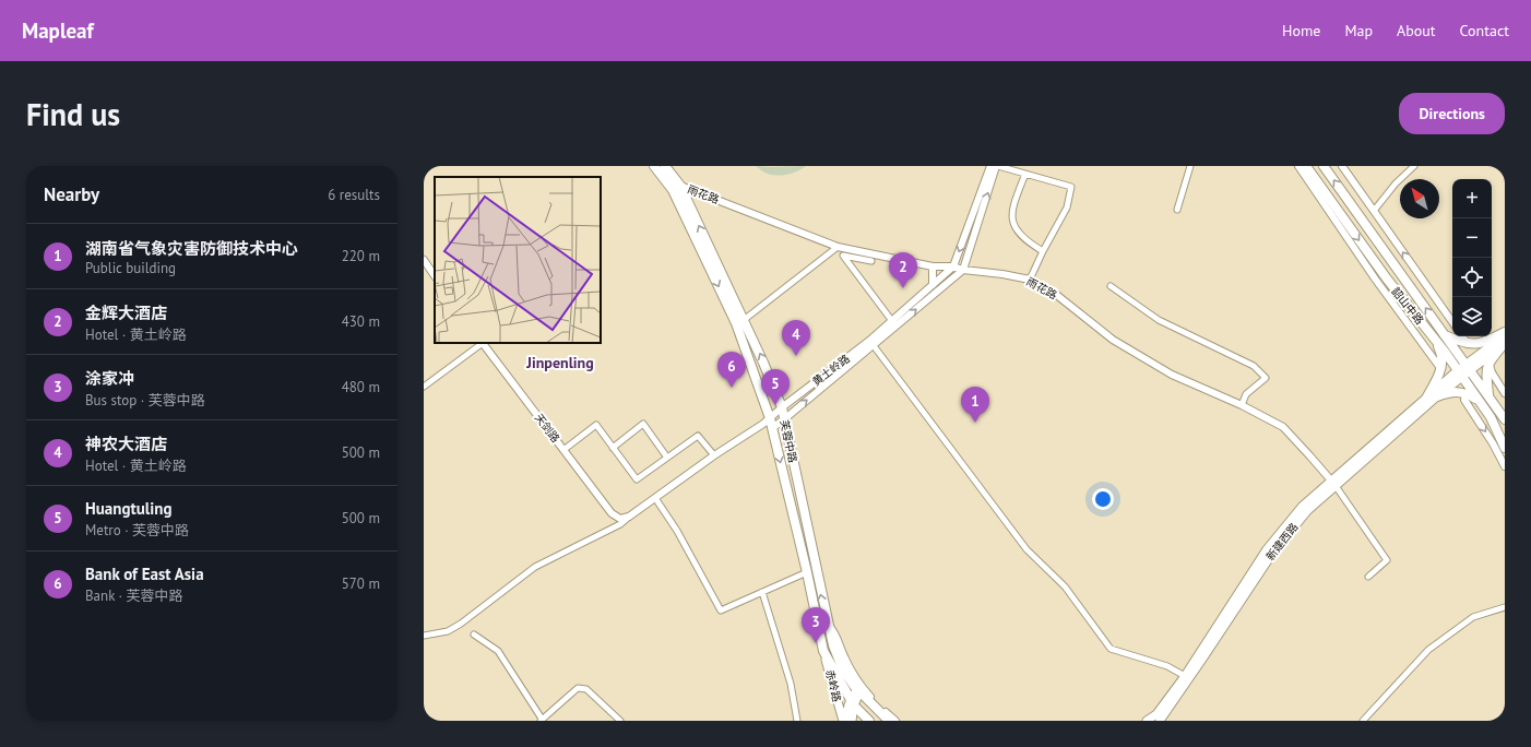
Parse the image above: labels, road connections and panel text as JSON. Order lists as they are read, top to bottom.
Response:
{
  "streets": {
    "main road": [
      "韶山中路",
      "芙蓉中路",
      "新建西路",
      "赤岭路"
    ],
    "street": ["雨花路", "黄土岭路", "天剑路"]
  },
  "crossings": [
    ["雨花路", "黄土岭路"],
    ["雨花路", "芙蓉中路"],
    ["雨花路", "新建西路"],
    ["韶山中路", "新建西路"],
    ["黄土岭路", "天剑路"],
    ["黄土岭路", "芙蓉中路"],
    ["芙蓉中路", "赤岭路"]
  ],
  "districts": ["Jinpenling"],
  "north": "top left",
  "page": {
    "header": "Mapleaf",
    "nav": [
      "Home",
      "Map",
      "About",
      "Contact"
    ],
    "buttons": "Directions",
    "title": "Find us",
    "heading": ["Nearby", "6 results"],
    "map_buttons": ["+", "−"],
    "list": [
      {
        "mark": "1",
        "name": "湖南省气象灾害防御技术中心",
        "note": "Public building",
        "value": "220 m"
      },
      {
        "mark": "2",
        "name": "金辉大酒店",
        "note": "Hotel · 黄土岭路",
        "value": "430 m"
      },
      {
        "mark": "3",
        "name": "涂家冲",
        "note": "Bus stop · 芙蓉中路",
        "value": "480 m"
      },
      {
        "mark": "4",
        "name": "神农大酒店",
        "note": "Hotel · 黄土岭路",
        "value": "500 m"
      },
      {
        "mark": "5",
        "name": "Huangtuling",
        "note": "Metro · 芙蓉中路",
        "value": "500 m"
      },
      {
        "mark": "6",
        "name": "Bank of East Asia",
        "note": "Bank · 芙蓉中路",
        "value": "570 m"
      }
    ],
    "pins": [
      "2",
      "4",
      "6",
      "5",
      "1",
      "3"
    ]
  }
}
